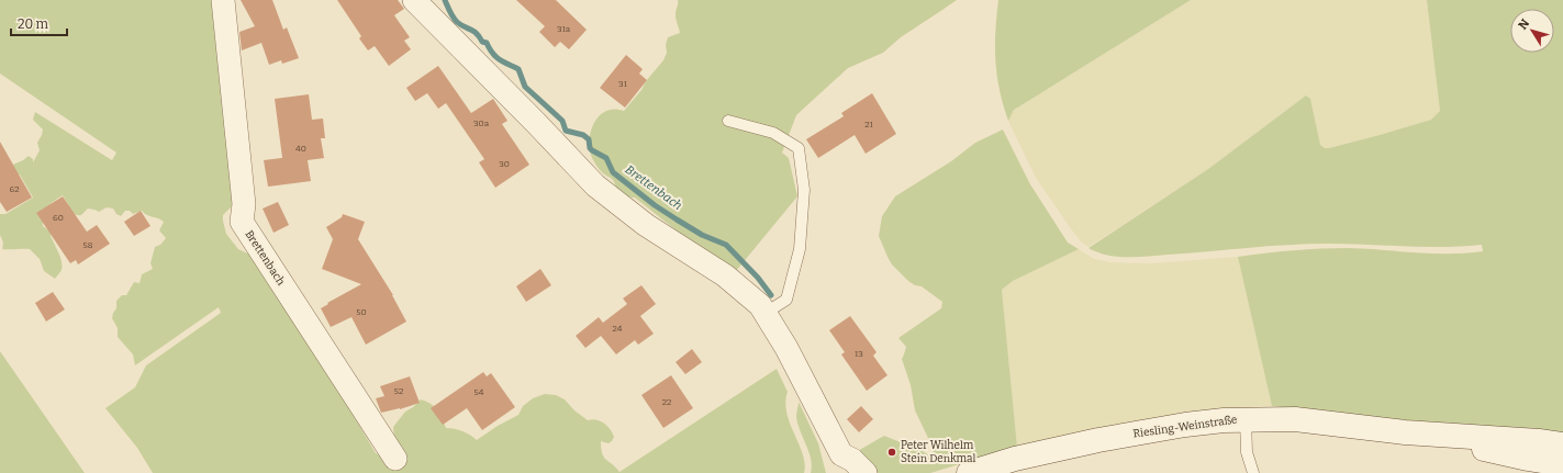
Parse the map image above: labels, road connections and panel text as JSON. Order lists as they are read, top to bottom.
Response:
{
  "streets": {
    "main road": ["Riesling-Weinstraße"],
    "street": ["Brettenbach"]
  },
  "water": ["Brettenbach"],
  "places": ["Peter Wilhelm Stein Denkmal"],
  "house_numbers": [
    "31a",
    "31",
    "30a",
    "21",
    "40",
    "30",
    "62",
    "60",
    "58",
    "50",
    "24",
    "13",
    "52",
    "54",
    "22"
  ],
  "scale_bar": "20 m",
  "north": "top left"
}
